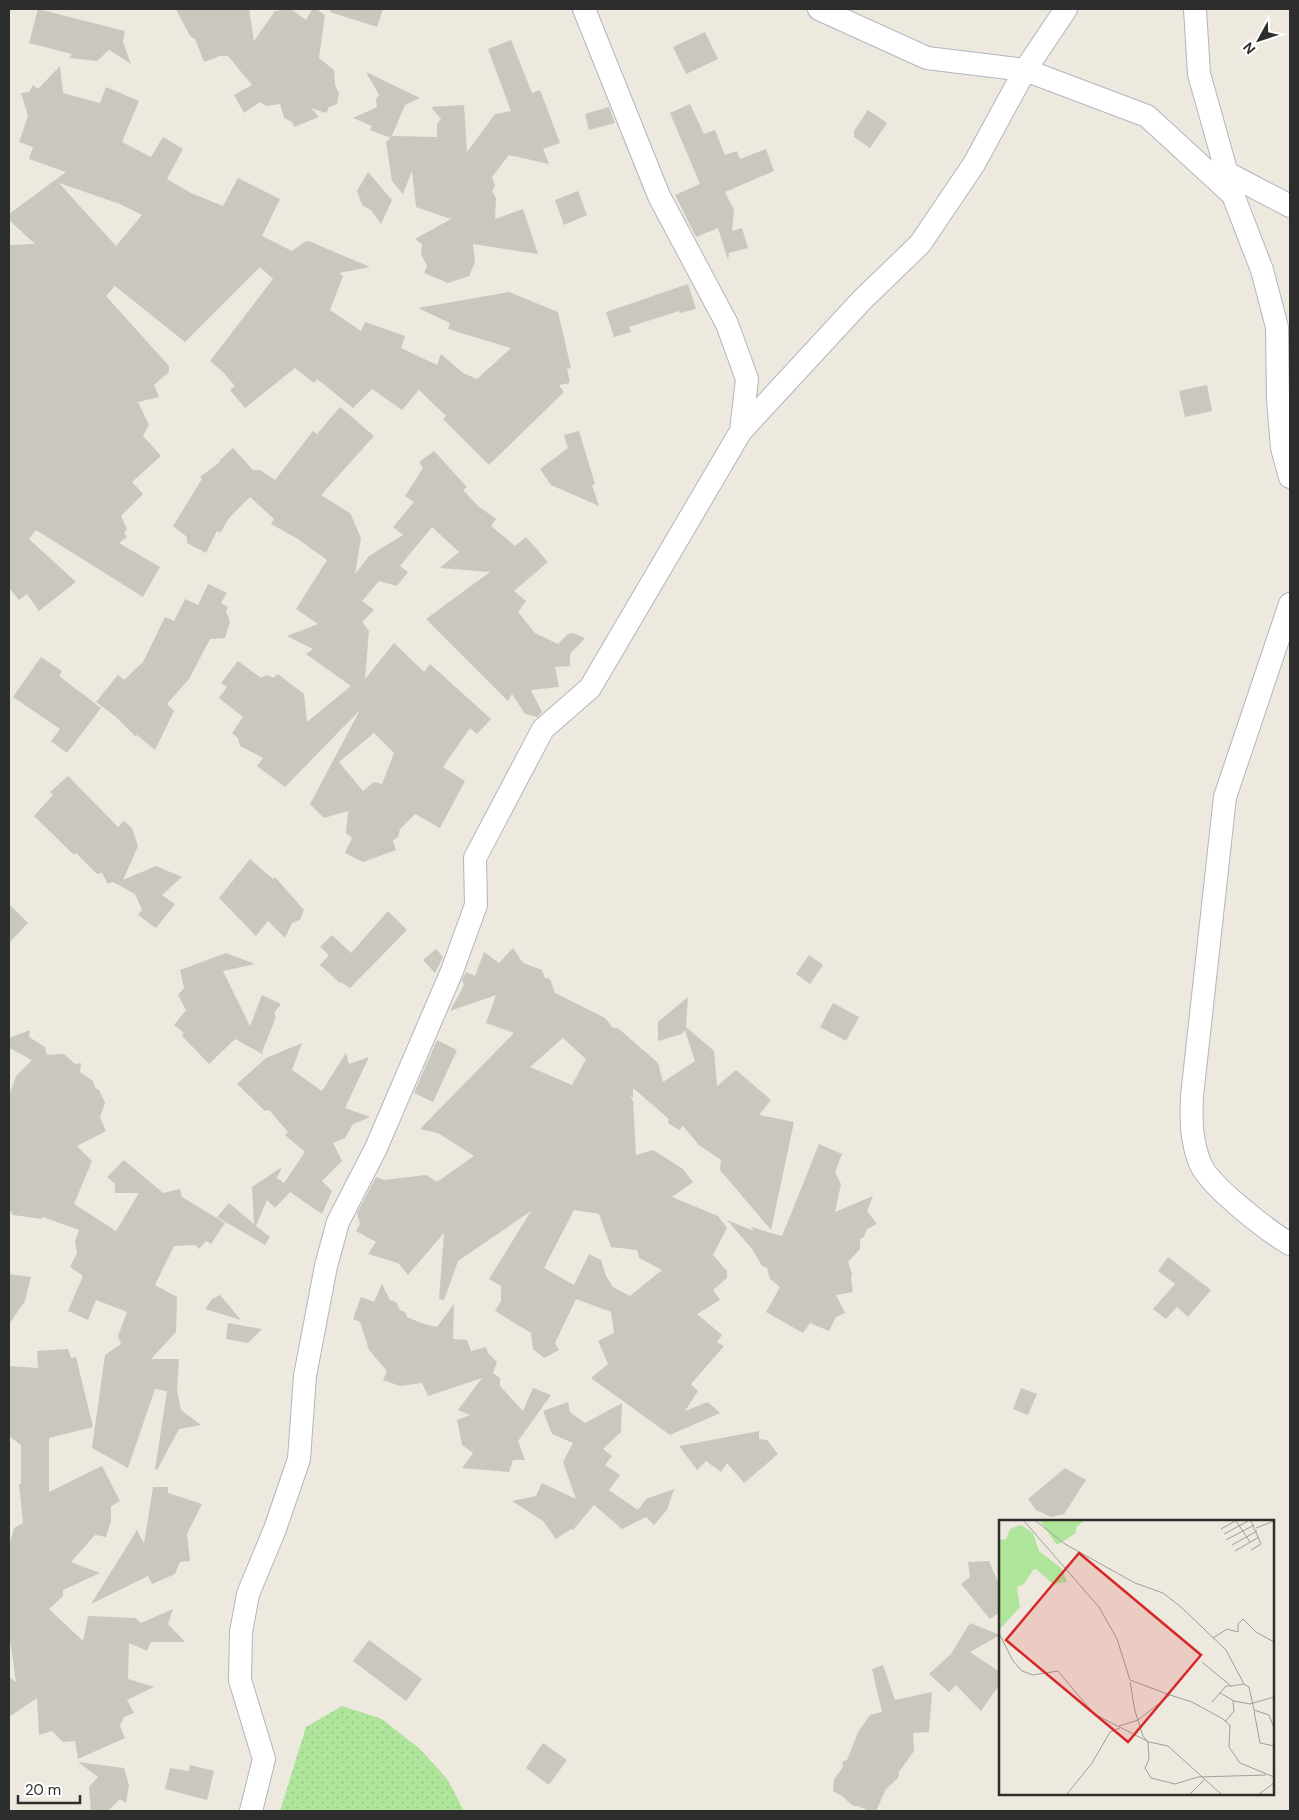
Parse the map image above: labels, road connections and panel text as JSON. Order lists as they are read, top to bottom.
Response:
{
  "scale_bar": "20 m",
  "north": "bottom left"
}
